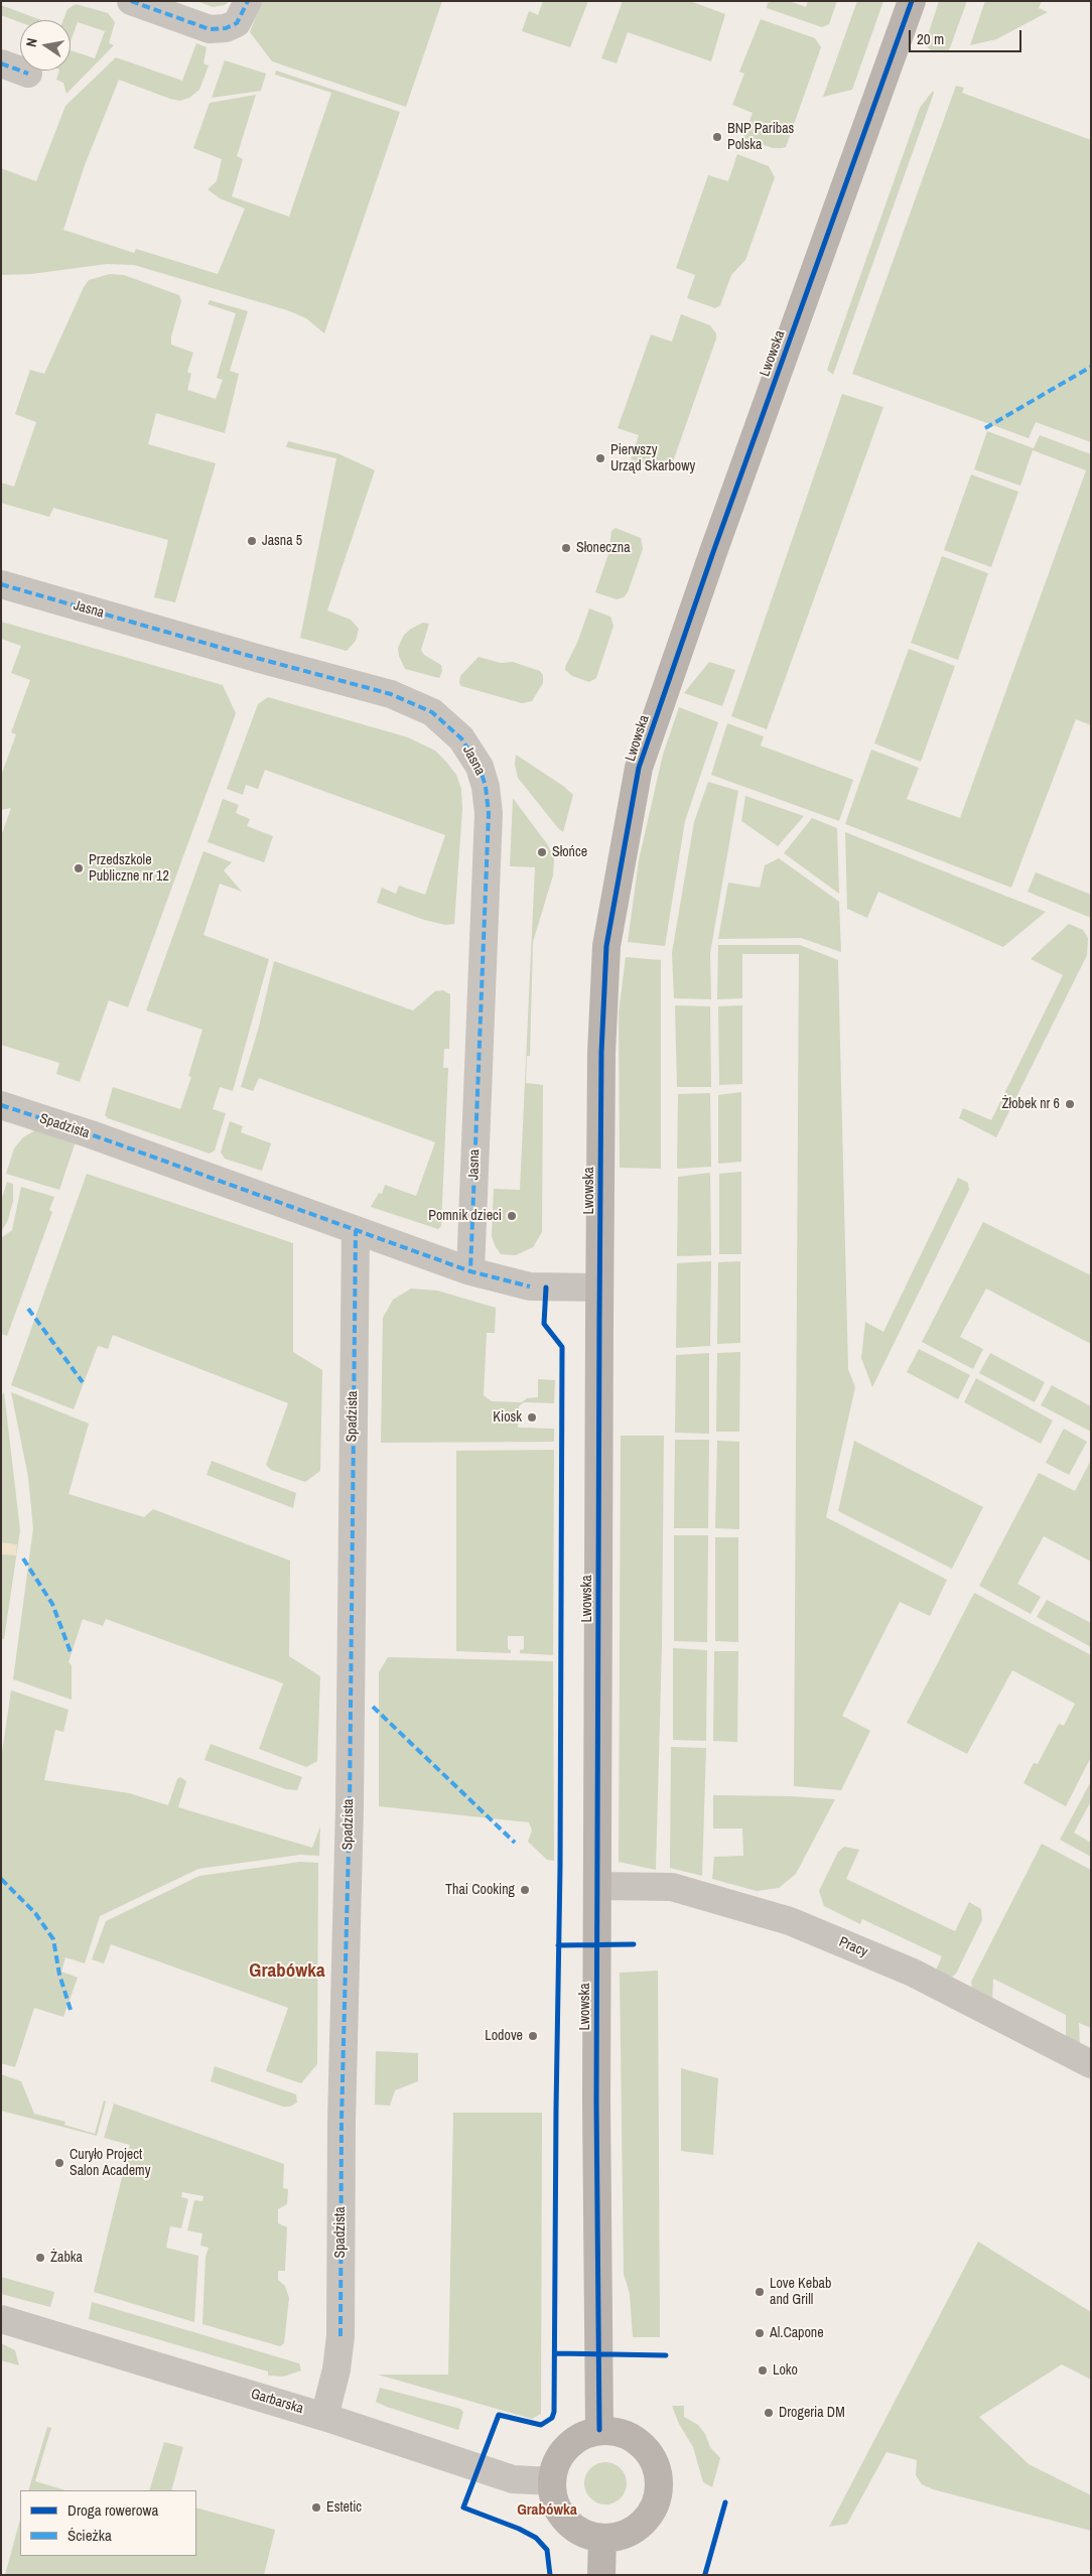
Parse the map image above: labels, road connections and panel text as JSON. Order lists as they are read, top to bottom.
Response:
{
  "streets": {
    "street": [
      "Lwowska",
      "Jasna",
      "Spadzista",
      "Pracy",
      "Garbarska"
    ]
  },
  "crossings": [
    ["Lwowska", "Spadzista"],
    ["Lwowska", "Pracy"],
    ["Lwowska", "Garbarska"],
    ["Jasna", "Spadzista"],
    ["Spadzista", "Garbarska"]
  ],
  "districts": ["Grabówka", "Grabówka"],
  "places": [
    "BNP Paribas Polska",
    "Pierwszy Urząd Skarbowy",
    "Jasna 5",
    "Słoneczna",
    "Słońce",
    "Przedszkole Publiczne nr 12",
    "Żłobek nr 6",
    "Pomnik dzieci",
    "Kiosk",
    "Thai Cooking",
    "Lodove",
    "Curyło Project Salon Academy",
    "Żabka",
    "Love Kebab and Grill",
    "Al.Capone",
    "Loko",
    "Drogeria DM",
    "Estetic"
  ],
  "legend": ["Droga rowerowa", "Ścieżka"],
  "scale_bar": "20 m",
  "north": "left"
}
